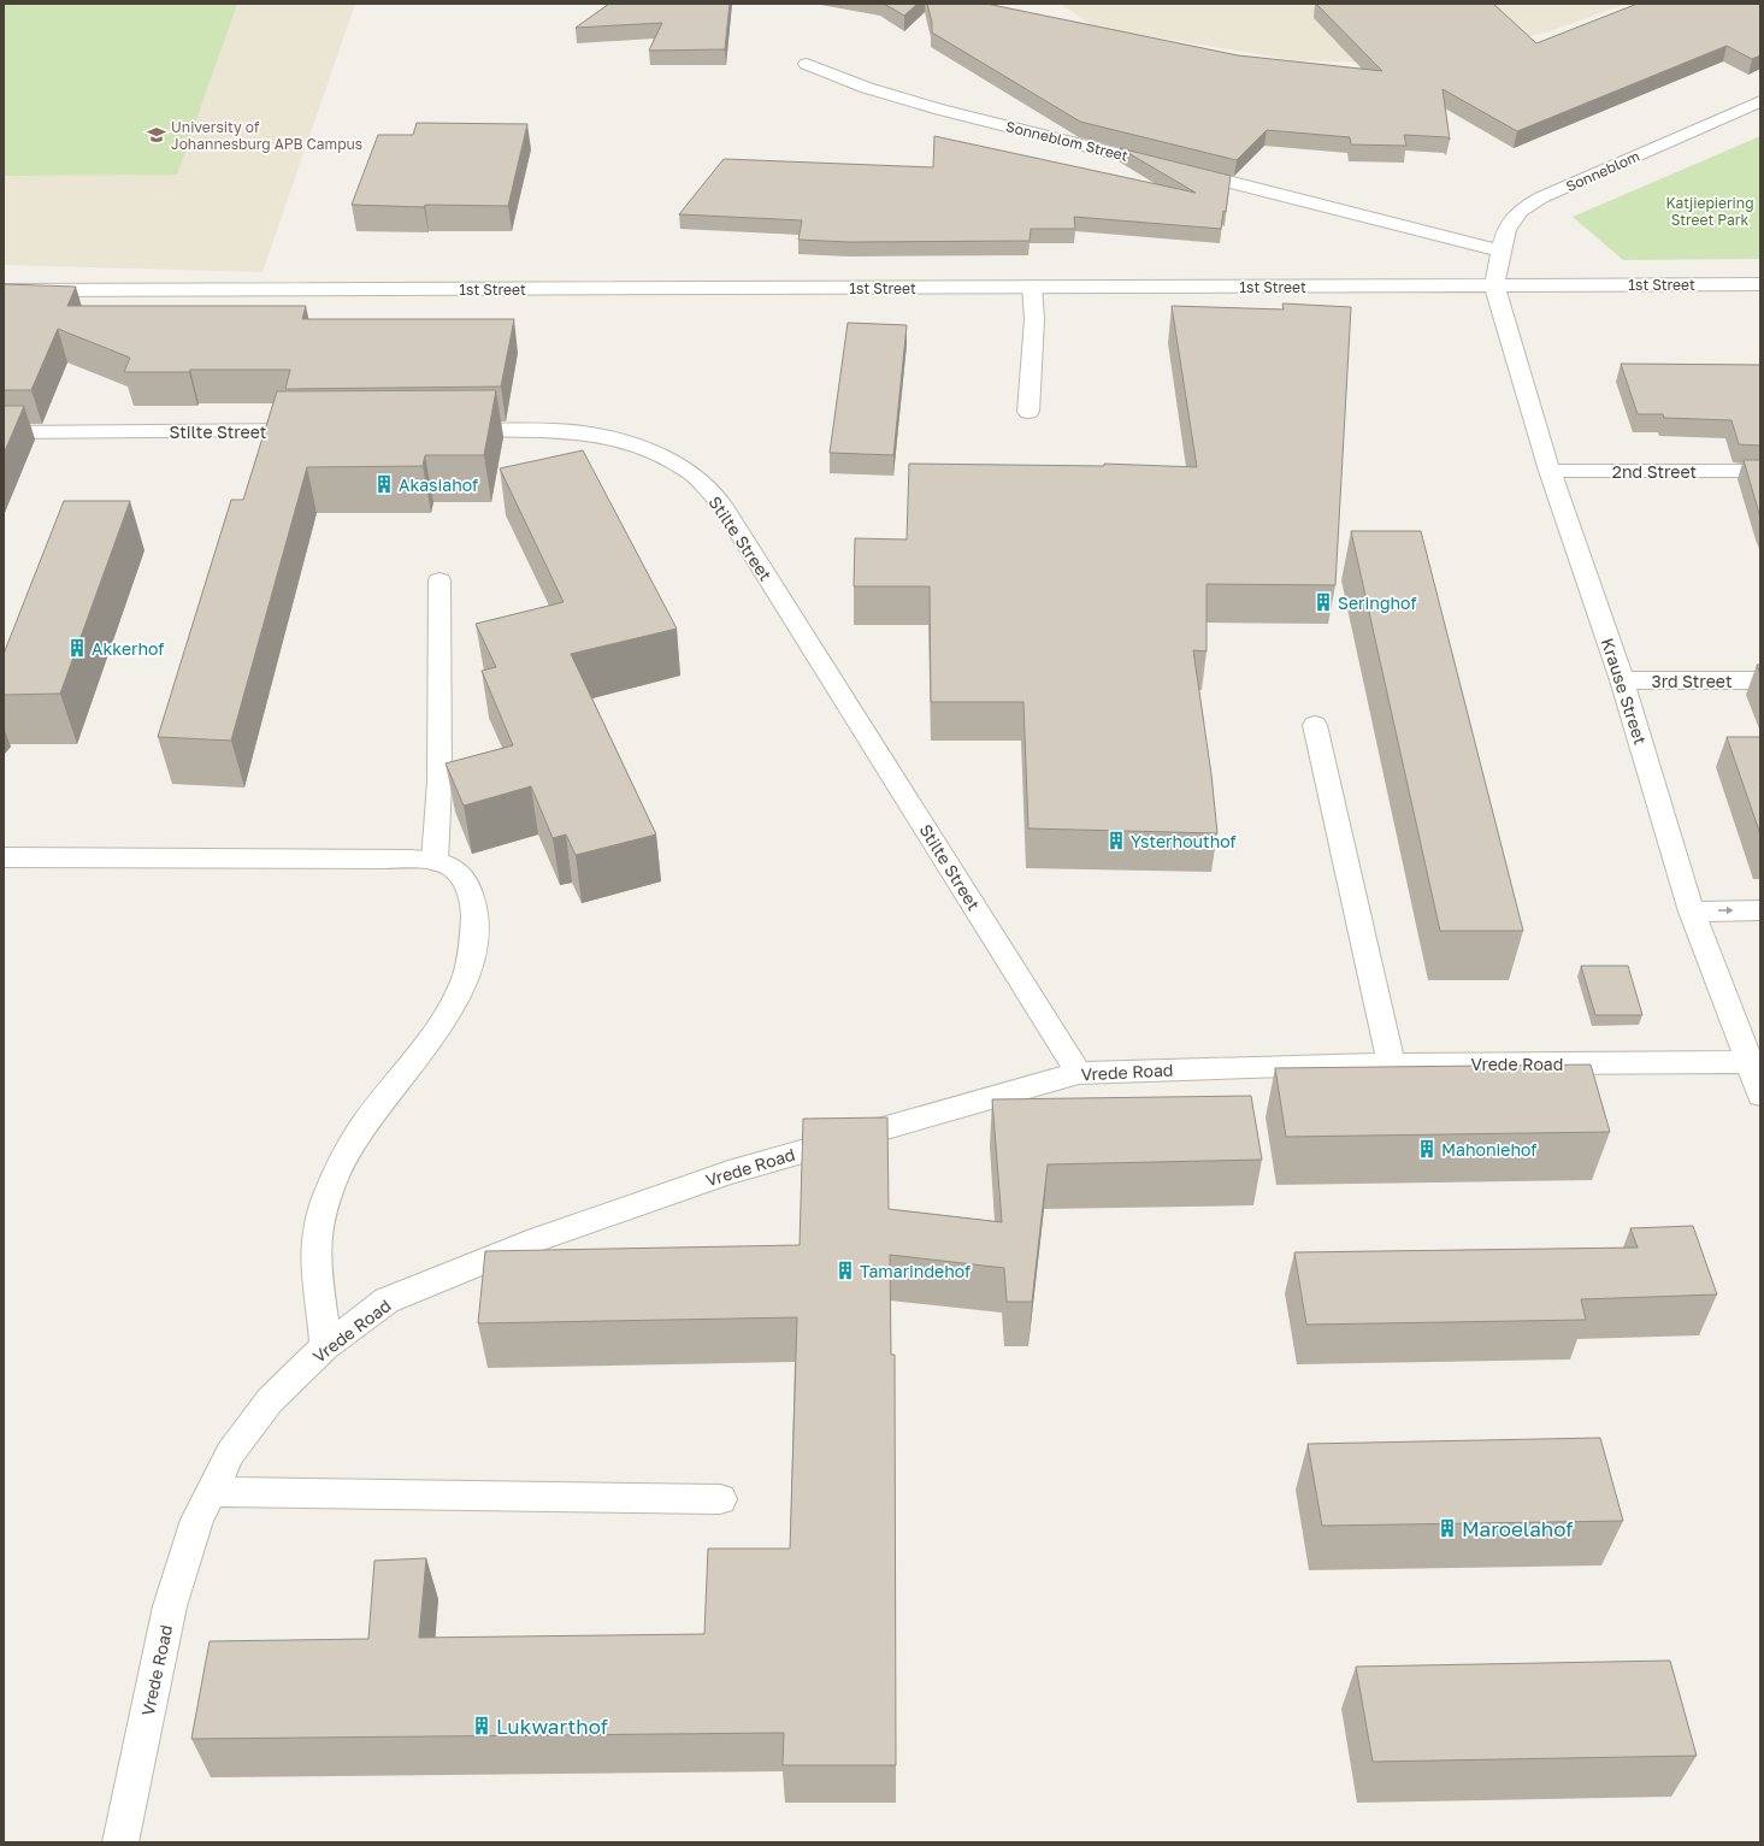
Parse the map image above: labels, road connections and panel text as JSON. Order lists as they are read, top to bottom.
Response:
{
  "streets": {
    "street": [
      "Sonneblom Street",
      "Sonneblom",
      "1st Street",
      "Stilte Street",
      "2nd Street",
      "3rd Street",
      "Krause Street",
      "Vrede Road"
    ]
  },
  "crossings": [
    ["Sonneblom Street", "Sonneblom"],
    ["Sonneblom", "1st Street"],
    ["Sonneblom", "Krause Street"],
    ["1st Street", "Krause Street"],
    ["Stilte Street", "Vrede Road"],
    ["2nd Street", "Krause Street"],
    ["3rd Street", "Krause Street"],
    ["Krause Street", "Vrede Road"]
  ],
  "parks": ["Katjiepiering Street Park"],
  "places": {
    "school or university": ["University of Johannesburg APB Campus"],
    "building": [
      "Akasiahof",
      "Seringhof",
      "Akkerhof",
      "Ysterhouthof",
      "Mahoniehof",
      "Tamarindehof",
      "Maroelahof",
      "Lukwarthof"
    ]
  }
}
